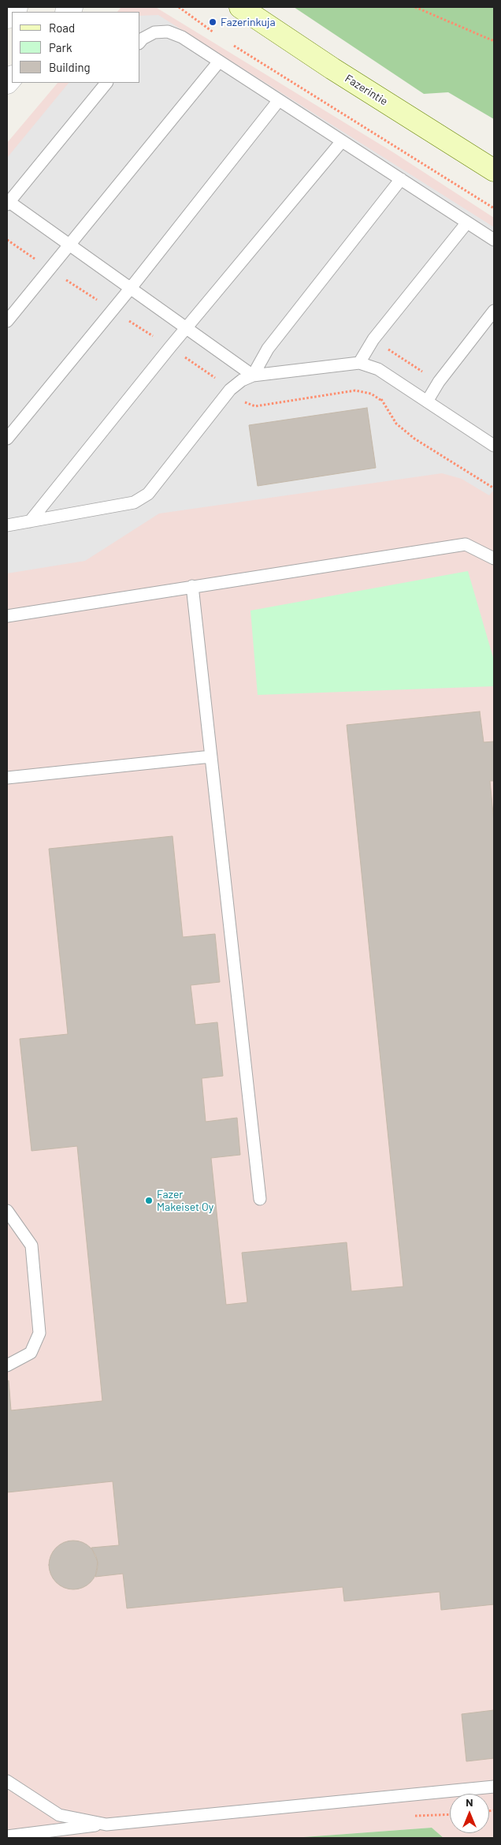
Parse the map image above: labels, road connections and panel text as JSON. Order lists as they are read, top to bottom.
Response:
{
  "streets": {
    "main road": ["Fazerintie"]
  },
  "places": ["Fazerinkuja", "Fazer Makeiset Oy"],
  "legend": ["Road", "Park", "Building"],
  "north": "top"
}
